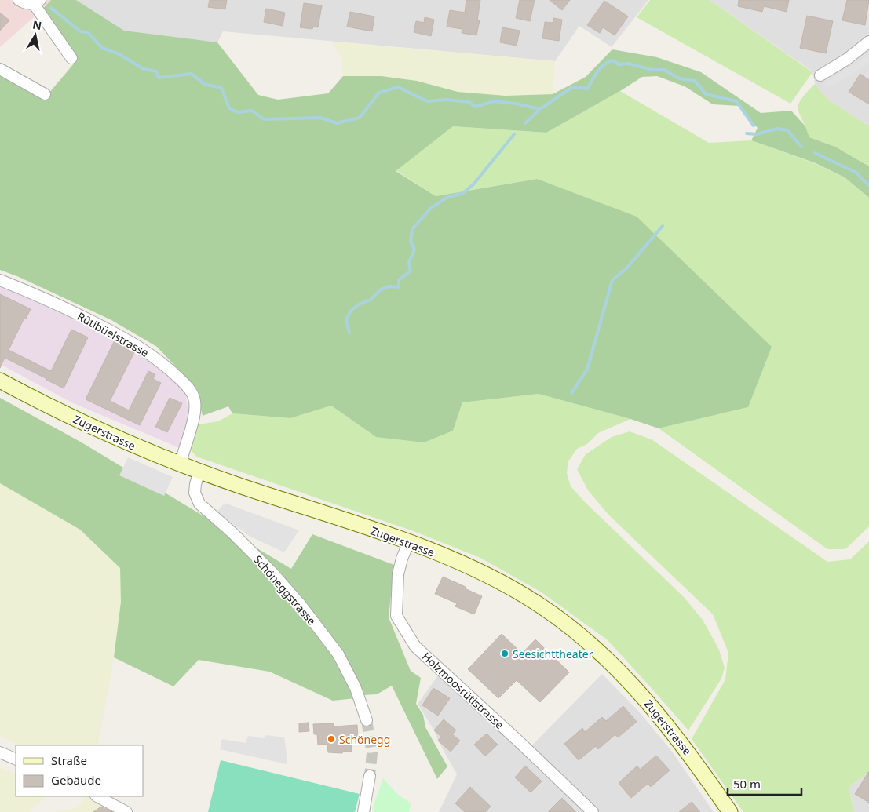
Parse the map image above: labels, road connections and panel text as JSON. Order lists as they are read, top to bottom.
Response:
{
  "streets": {
    "main road": ["Zugerstrasse"],
    "street": ["Rütibüelstrasse", "Schöneggstrasse", "Holzmoosrütistrasse"]
  },
  "crossings": [
    ["Rütibüelstrasse", "Zugerstrasse"],
    ["Zugerstrasse", "Schöneggstrasse"],
    ["Zugerstrasse", "Holzmoosrütistrasse"]
  ],
  "places": ["Seesichttheater", "Schönegg"],
  "legend": ["Straße", "Gebäude"],
  "scale_bar": "50 m",
  "north": "top"
}
